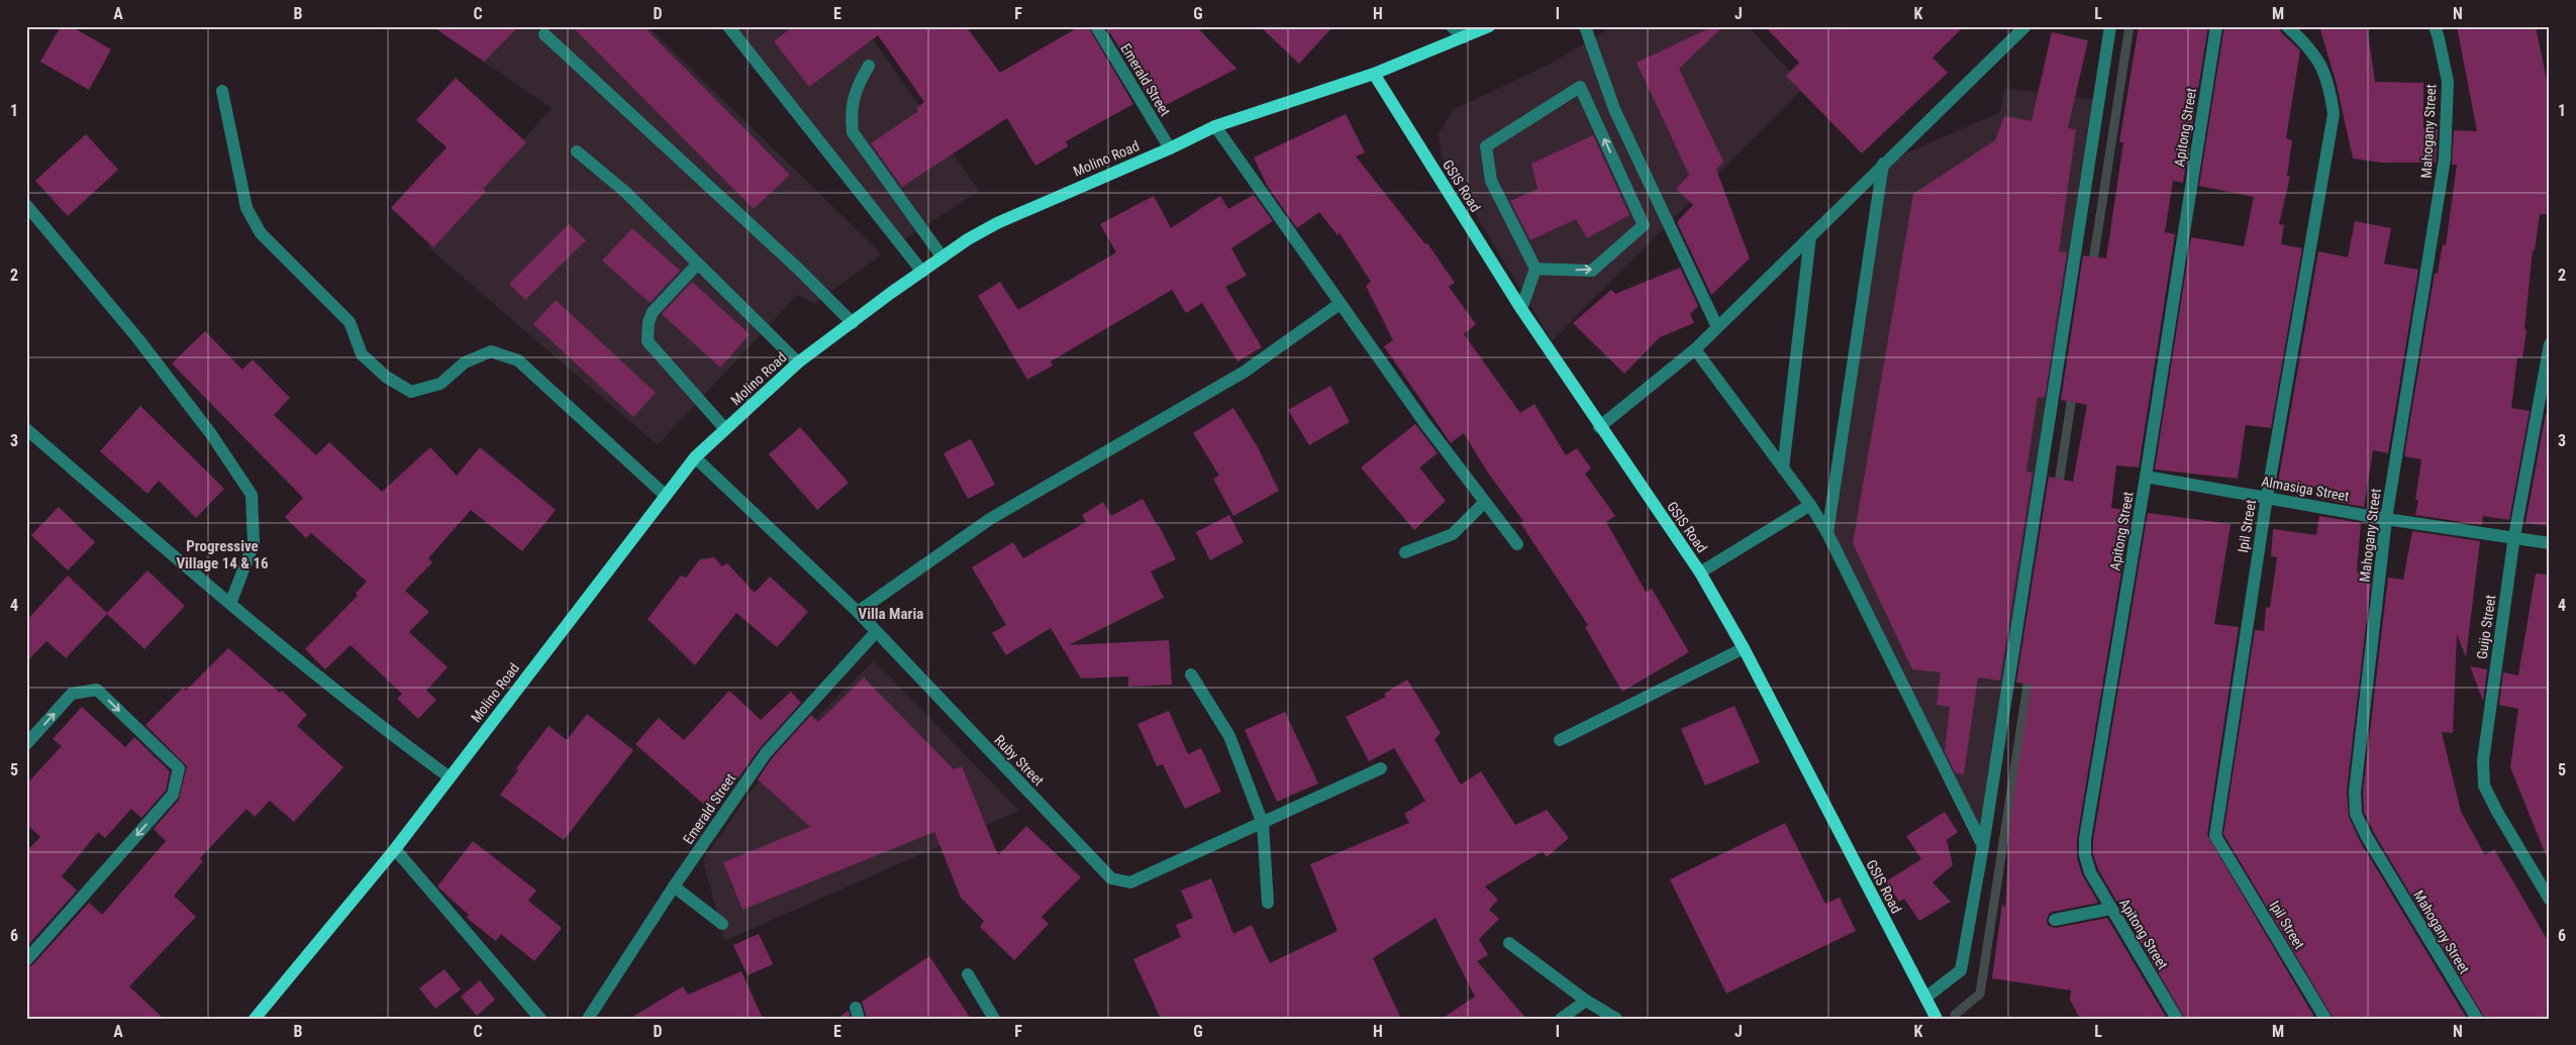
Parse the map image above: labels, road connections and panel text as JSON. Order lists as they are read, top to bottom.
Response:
{
  "streets": {
    "main road": ["Molino Road", "GSIS Road"],
    "street": [
      "Emerald Street",
      "Apitong Street",
      "Mahogany Street",
      "Almasiga Street",
      "Ipil Street",
      "Guijo Street",
      "Ruby Street"
    ]
  },
  "crossings": [
    ["Emerald Street", "Molino Road"],
    ["Emerald Street", "Ruby Street"],
    ["Apitong Street", "Almasiga Street"],
    ["Mahogany Street", "Almasiga Street"],
    ["Molino Road", "GSIS Road"],
    ["Molino Road", "Ruby Street"],
    ["Almasiga Street", "Ipil Street"],
    ["Almasiga Street", "Guijo Street"]
  ],
  "districts": ["Progressive Village 14 & 16", "Villa Maria"],
  "grid": {
    "columns": [
      "A",
      "B",
      "C",
      "D",
      "E",
      "F",
      "G",
      "H",
      "I",
      "J",
      "K",
      "L",
      "M",
      "N"
    ],
    "rows": [
      "1",
      "2",
      "3",
      "4",
      "5",
      "6"
    ]
  }
}
